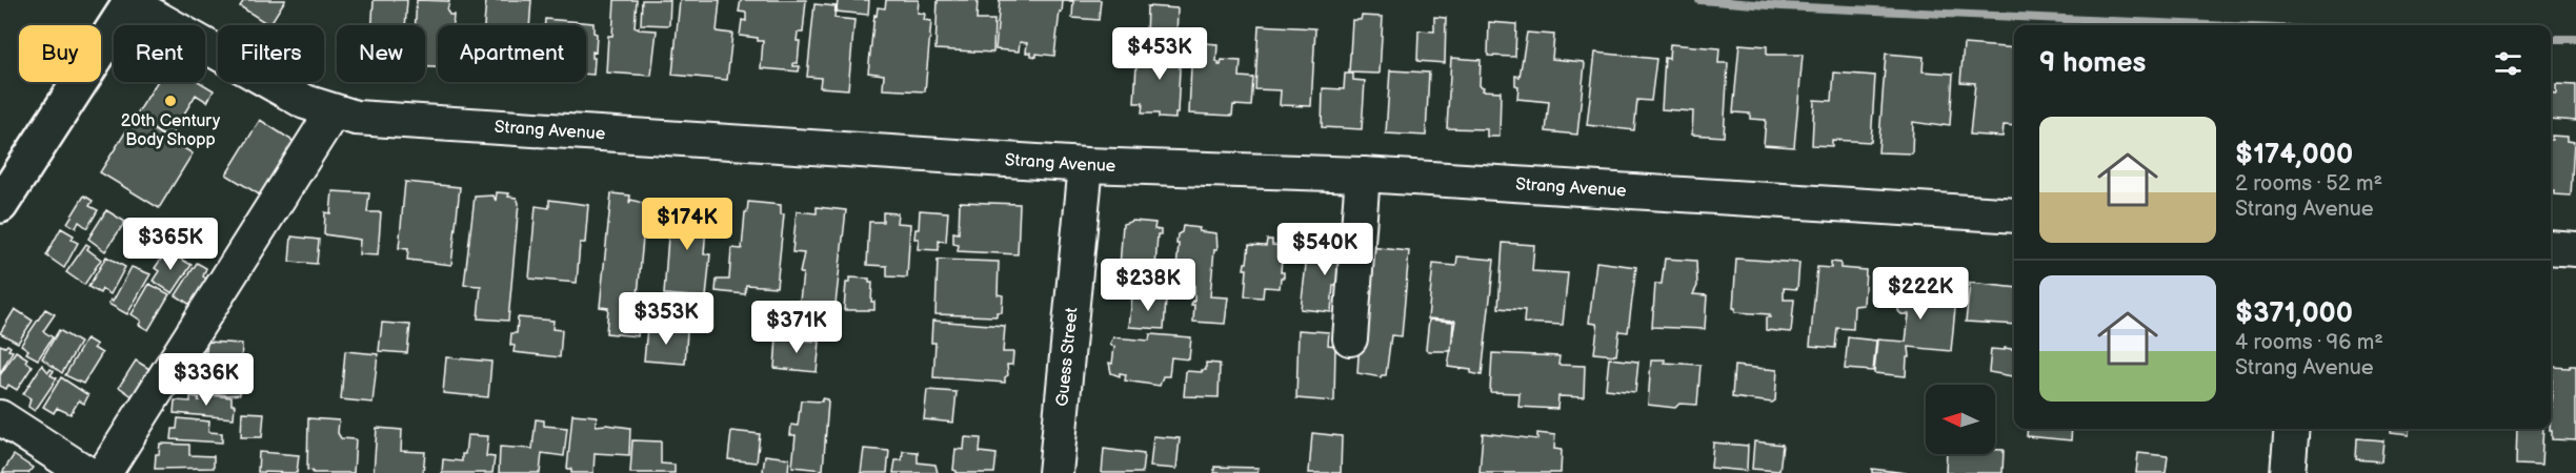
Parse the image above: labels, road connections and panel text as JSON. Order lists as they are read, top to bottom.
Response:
{
  "streets": {
    "street": ["Strang Avenue", "Guess Street"]
  },
  "crossings": [
    ["Strang Avenue", "Guess Street"]
  ],
  "places": ["20th Century Body Shopp"],
  "north": "left",
  "page": {
    "chip": [
      "Buy",
      "Rent",
      "Filters",
      "New",
      "Apartment"
    ],
    "heading": "9 homes",
    "price": [
      "$453K",
      "$174K",
      "$365K",
      "$540K",
      "$238K",
      "$222K",
      "$353K",
      "$371K",
      "$336K"
    ],
    "list": [
      {
        "name": "$174,000",
        "note": "2 rooms · 52 m² · Strang Avenue"
      },
      {
        "name": "$371,000",
        "note": "4 rooms · 96 m² · Strang Avenue"
      }
    ]
  }
}
